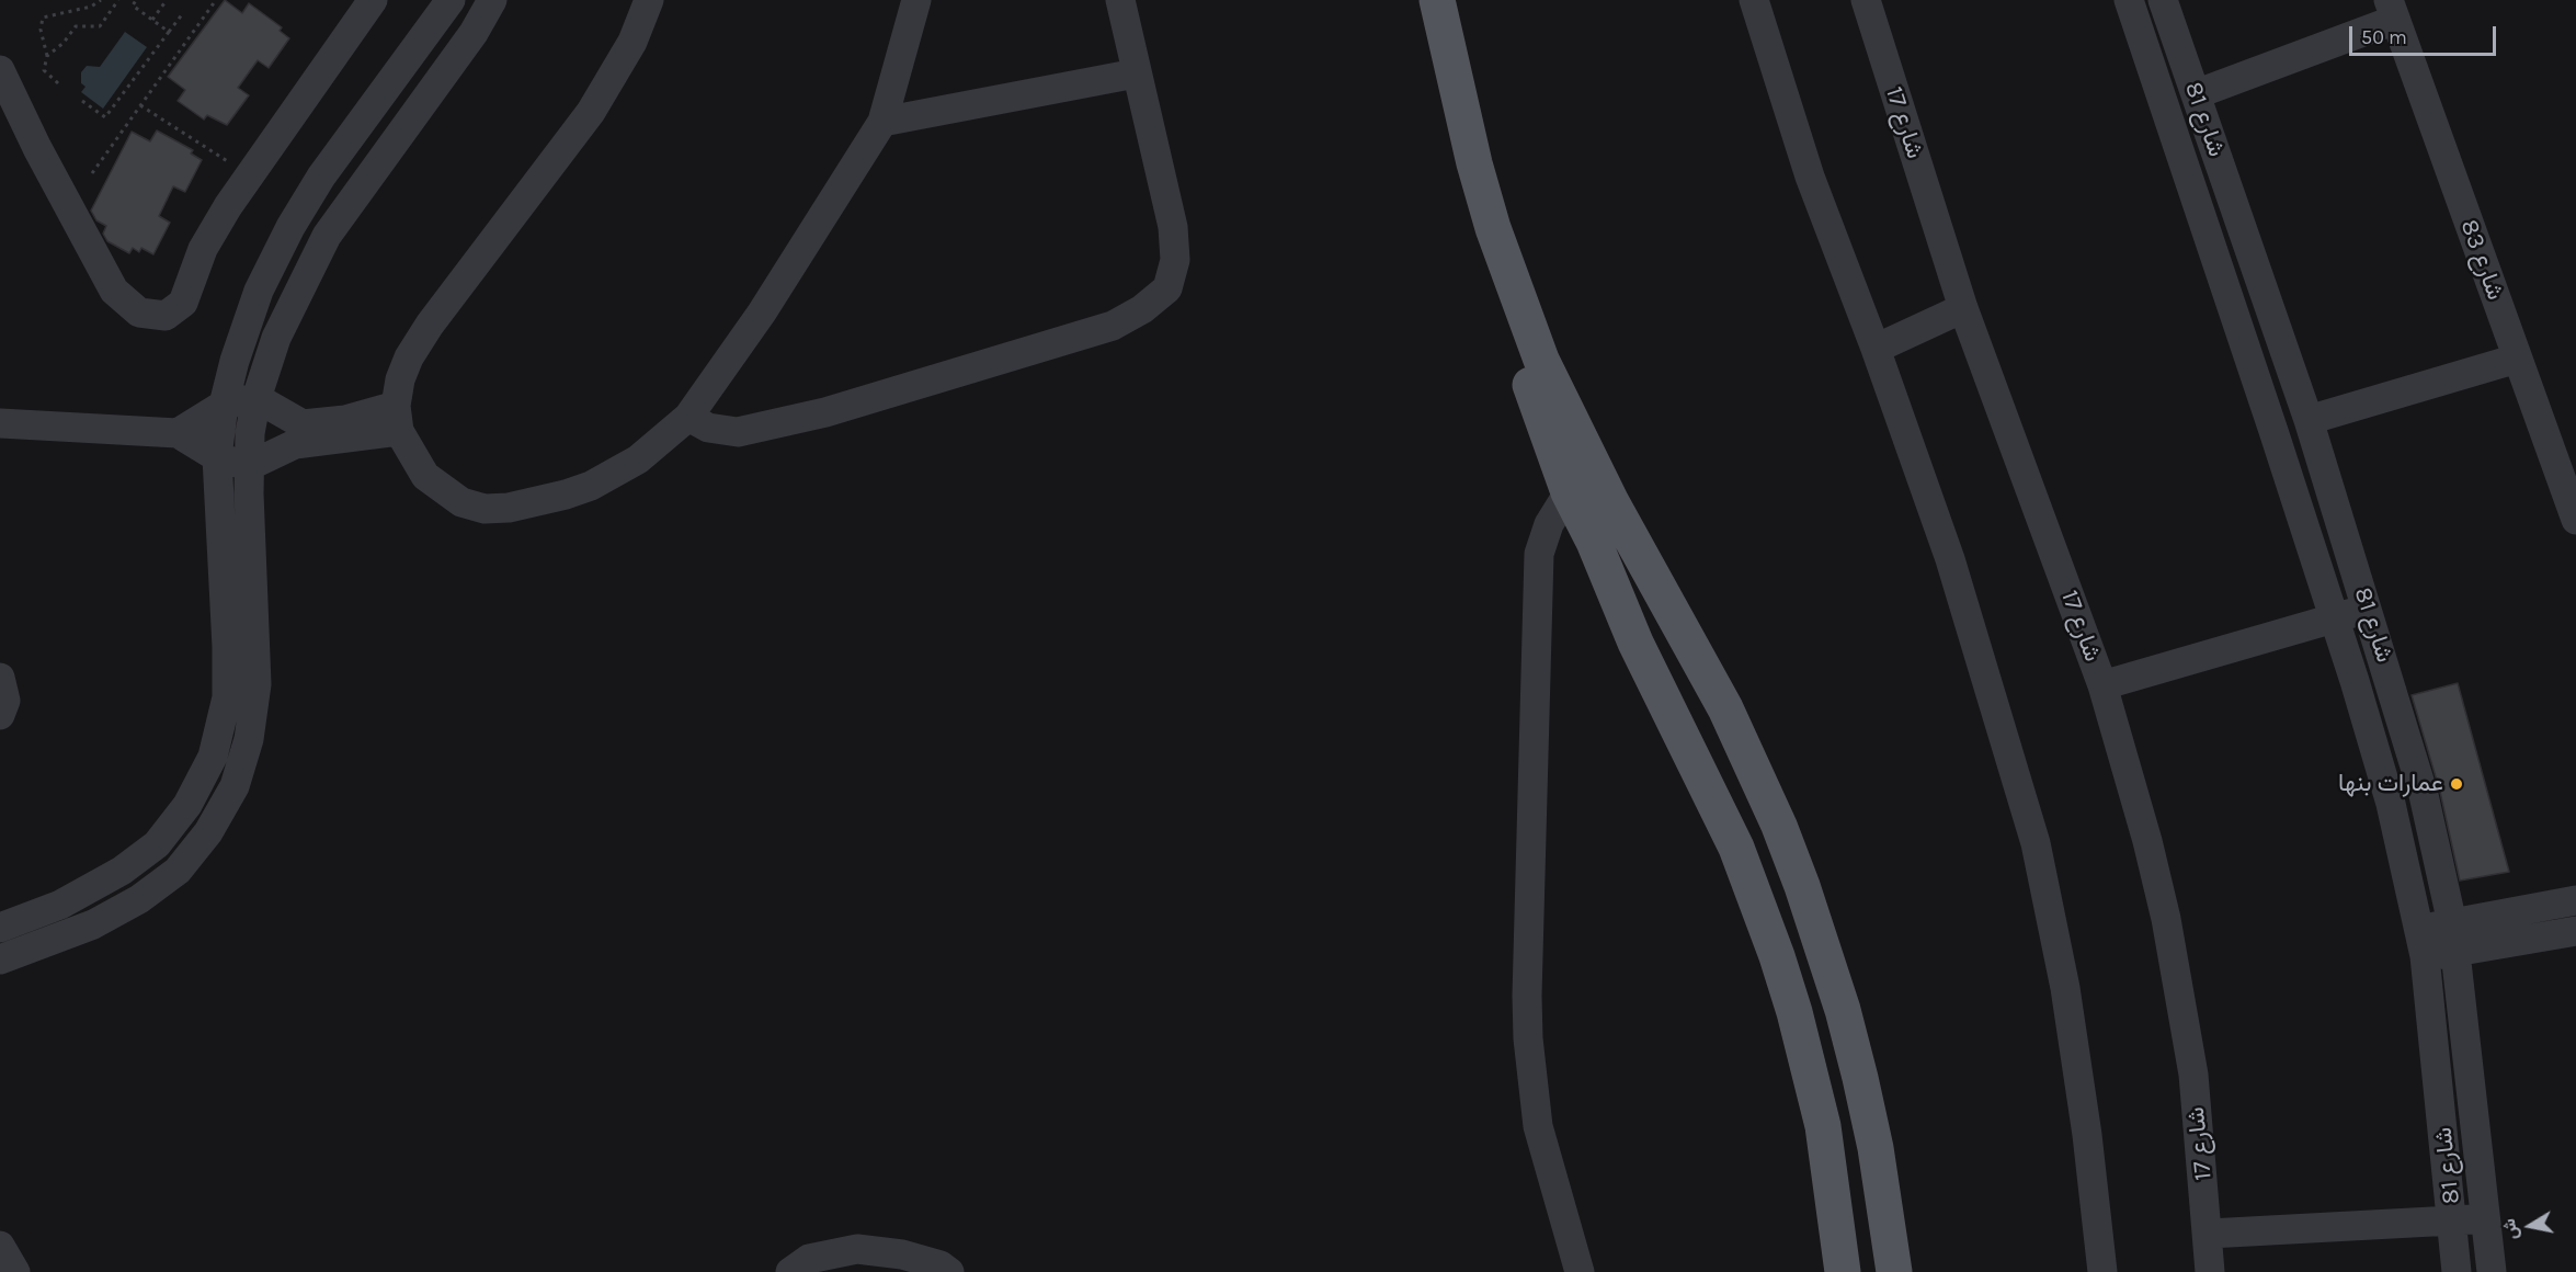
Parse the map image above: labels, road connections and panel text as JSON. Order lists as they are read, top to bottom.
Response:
{
  "streets": {
    "street": ["شارع 81", "شارع 17", "شارع 83"]
  },
  "places": ["عمارات بنها"],
  "scale_bar": "50 m",
  "north": "left"
}
